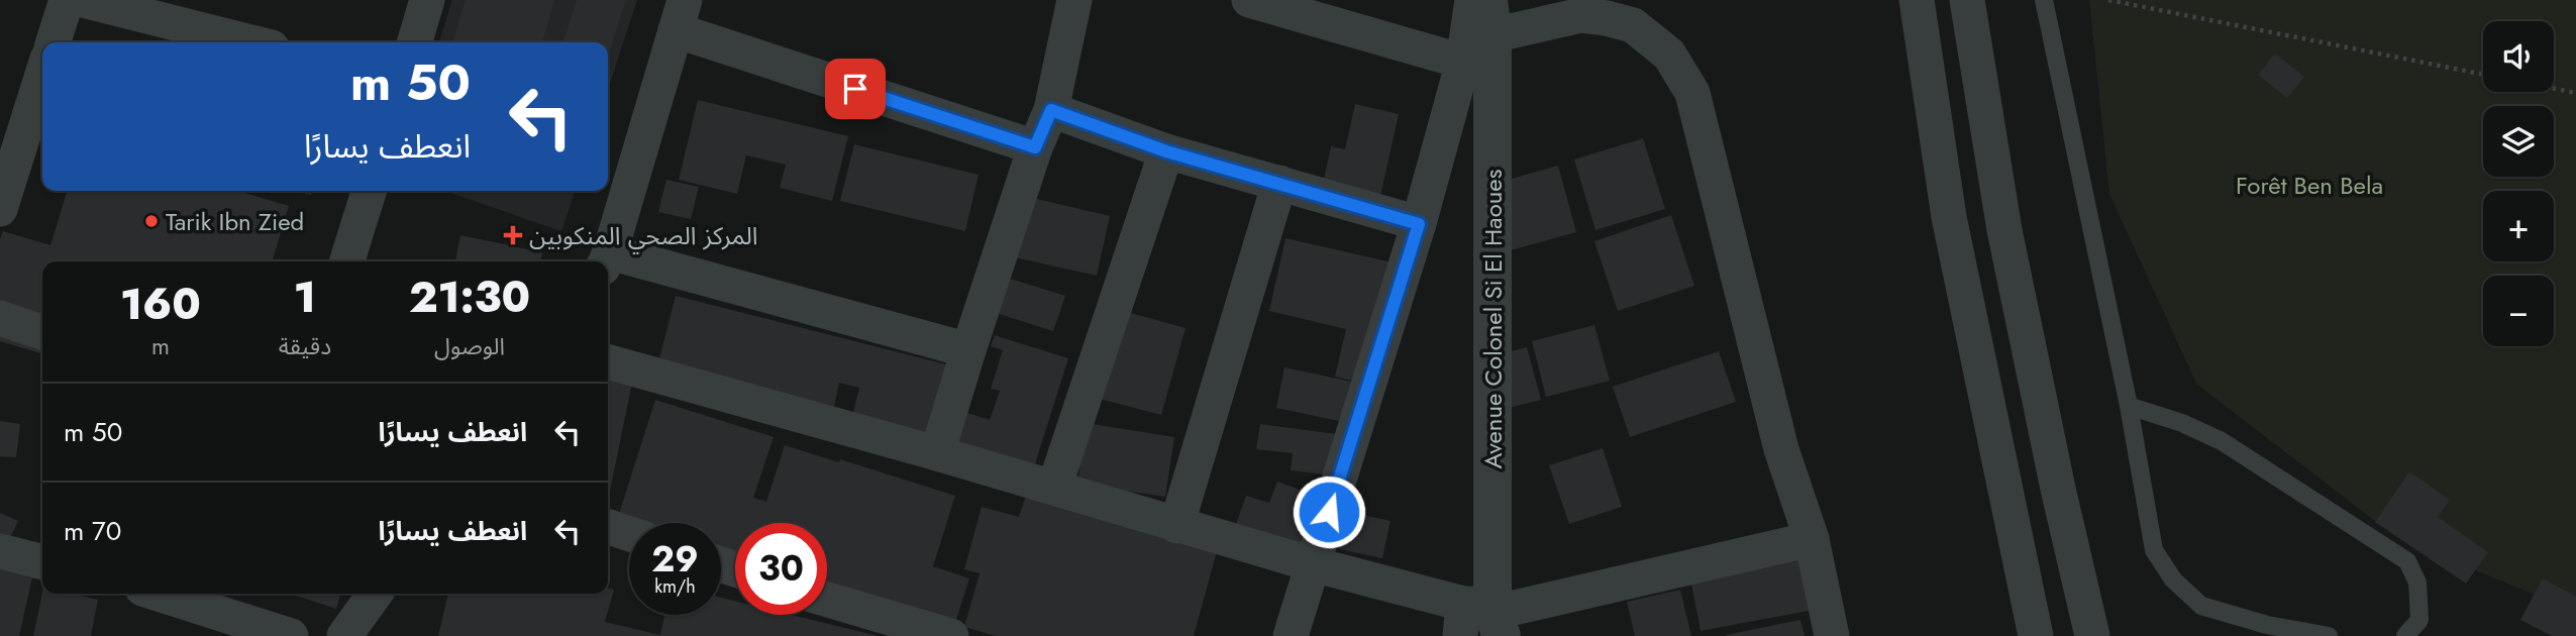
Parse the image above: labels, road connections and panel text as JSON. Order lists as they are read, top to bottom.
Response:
{
  "streets": {
    "street": ["Avenue Colonel Si El Haoues"]
  },
  "parks": ["Forêt Ben Bela"],
  "places": {
    "other": ["Tarik Ibn Zied"],
    "health": ["المركز الصحي المنكوبين"]
  },
  "page": {
    "map_buttons": ["+", "−"],
    "turn": ["50 m", "انعطف يسارًا"],
    "eta": [
      "21:30",
      "الوصول",
      "1",
      "دقيقة",
      "160",
      "m"
    ],
    "list": [
      {
        "name": "انعطف يسارًا",
        "value": "50 m"
      },
      {
        "name": "انعطف يسارًا",
        "value": "70 m"
      }
    ],
    "speed": "29 km/h",
    "limit": "30"
  }
}
